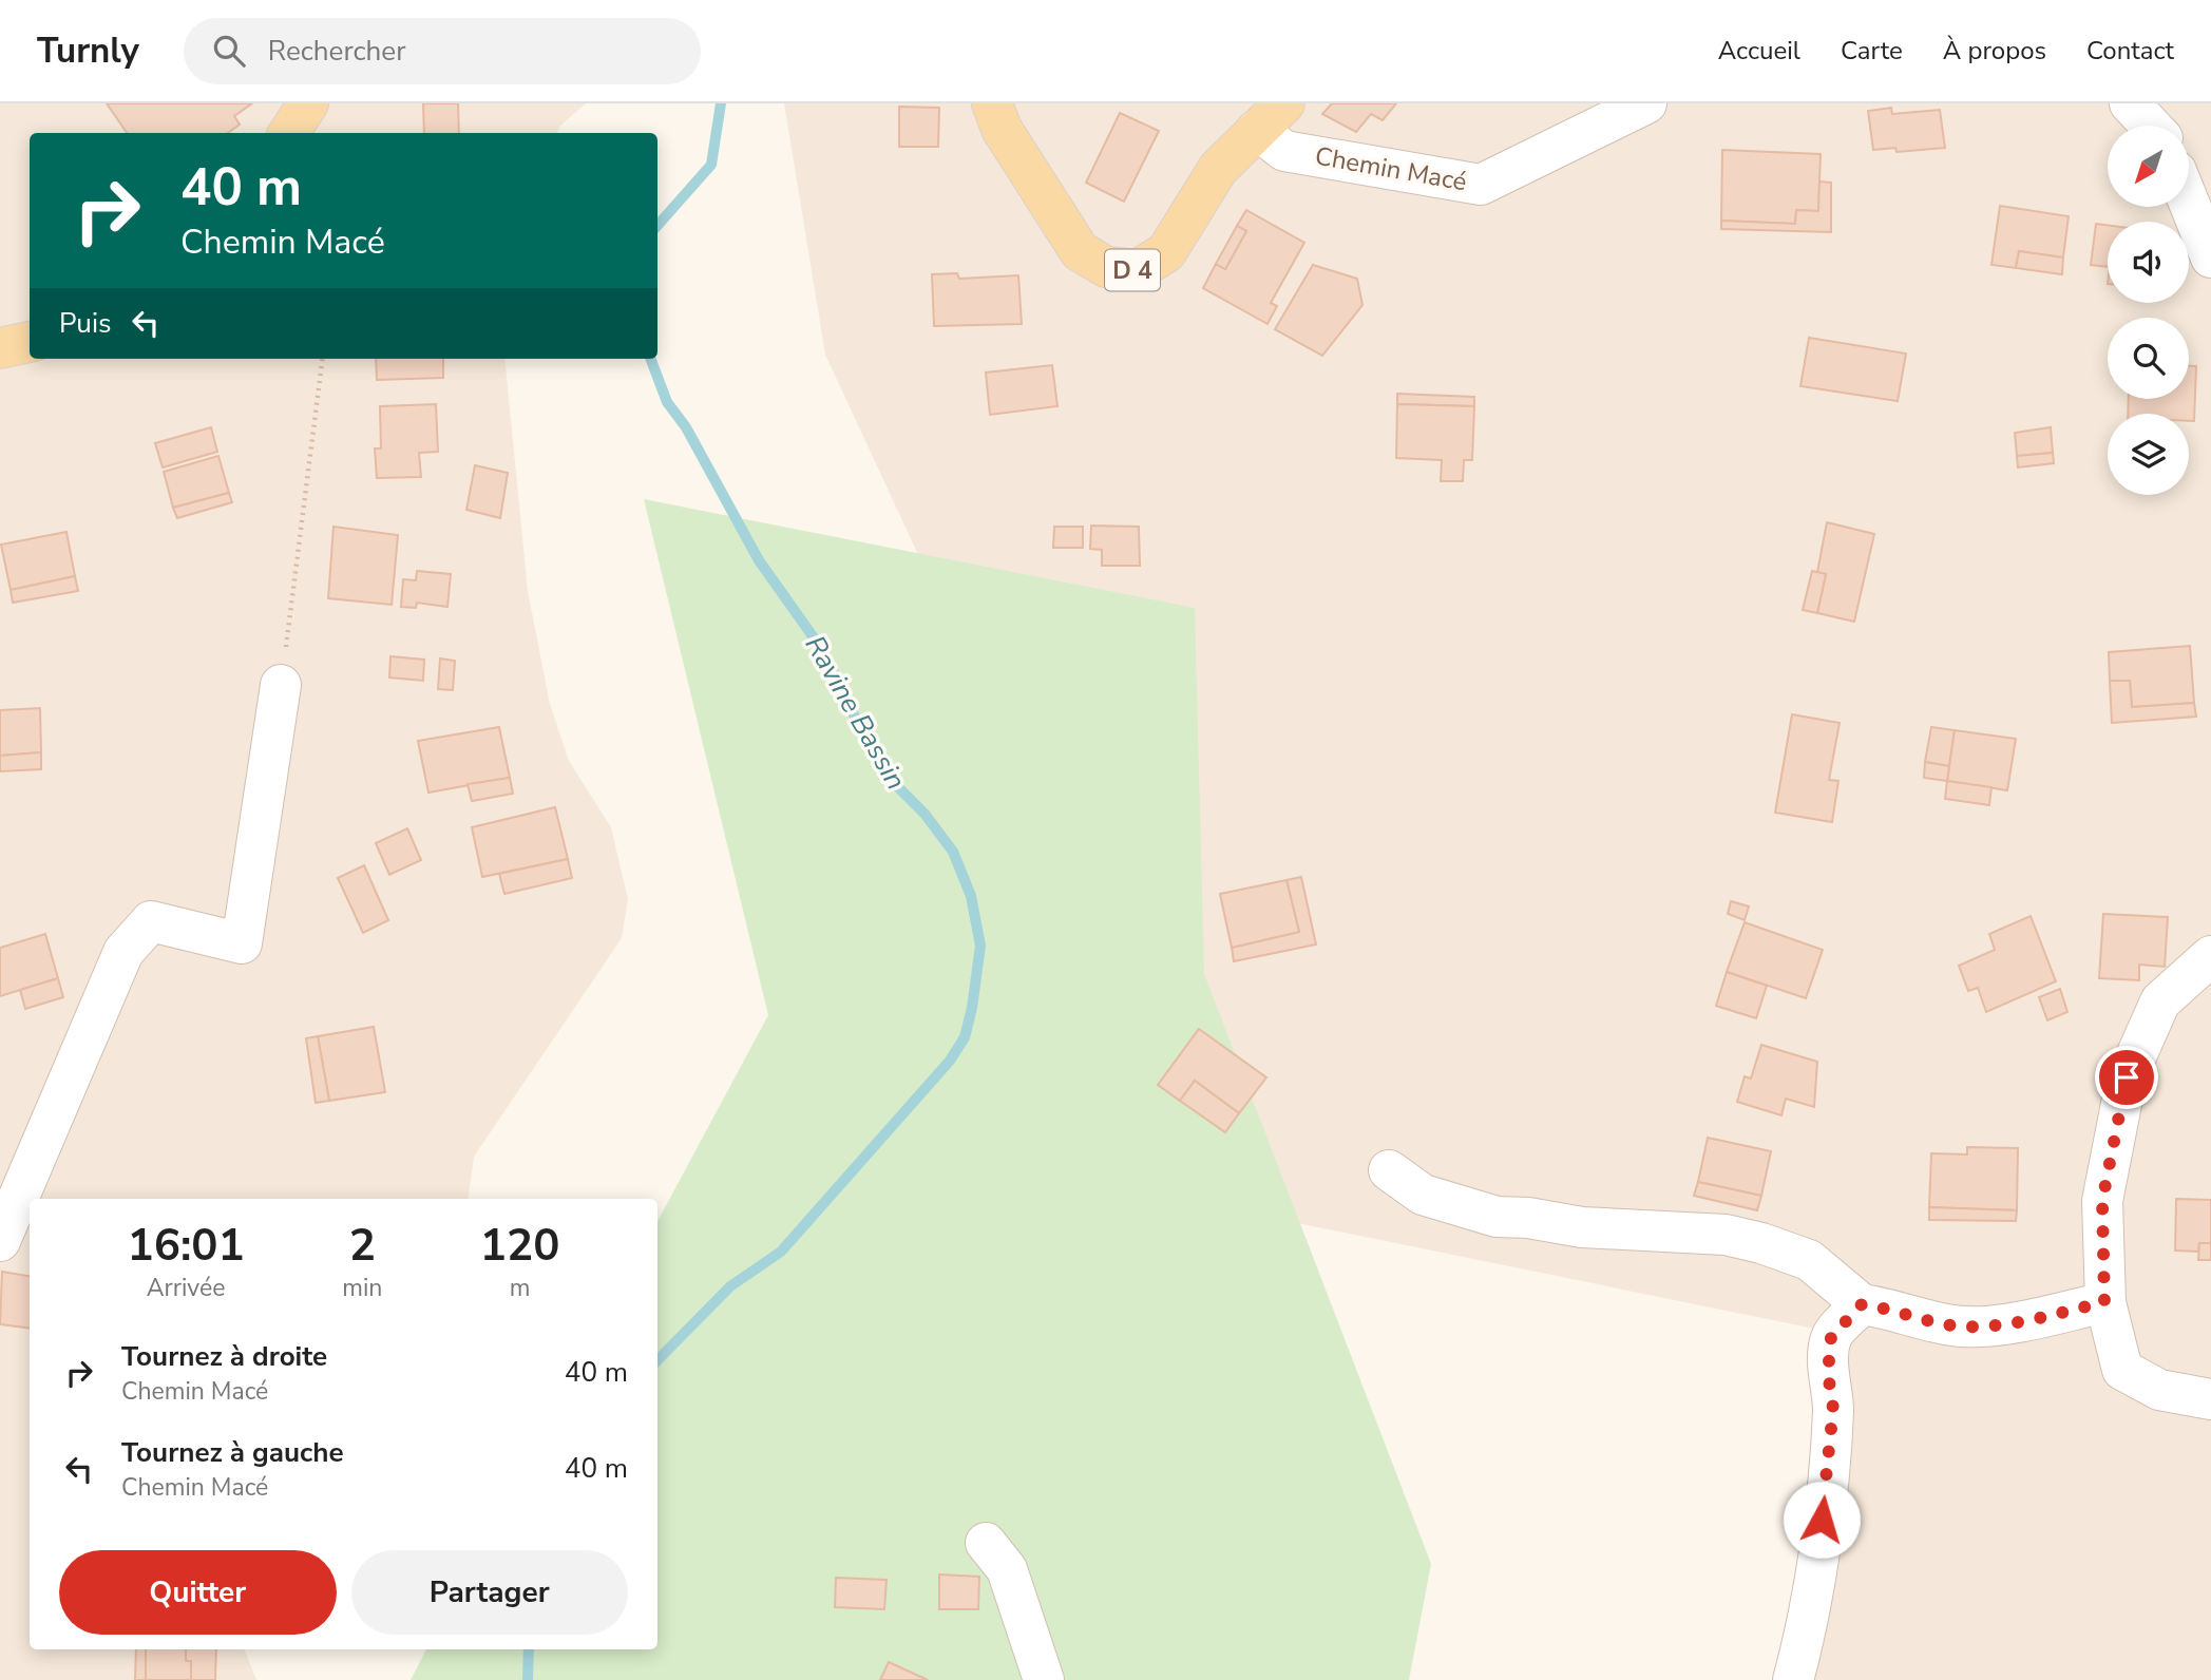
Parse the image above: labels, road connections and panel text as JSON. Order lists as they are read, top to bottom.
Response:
{
  "streets": {
    "main road": ["D 4"],
    "street": ["Chemin Macé"]
  },
  "crossings": [
    ["Chemin Macé", "D 4"]
  ],
  "water": ["Ravine Bassin"],
  "north": "bottom left",
  "page": {
    "header": "Turnly",
    "search": "Rechercher",
    "nav": [
      "Accueil",
      "Carte",
      "À propos",
      "Contact"
    ],
    "turn": ["40 m", "Chemin Macé"],
    "then": "Puis",
    "eta": [
      "16:01",
      "Arrivée",
      "2",
      "min",
      "120",
      "m"
    ],
    "list": [
      {
        "name": "Tournez à droite",
        "note": "Chemin Macé",
        "value": "40 m"
      },
      {
        "name": "Tournez à gauche",
        "note": "Chemin Macé",
        "value": "40 m"
      }
    ],
    "buttons": ["Quitter", "Partager"]
  }
}
